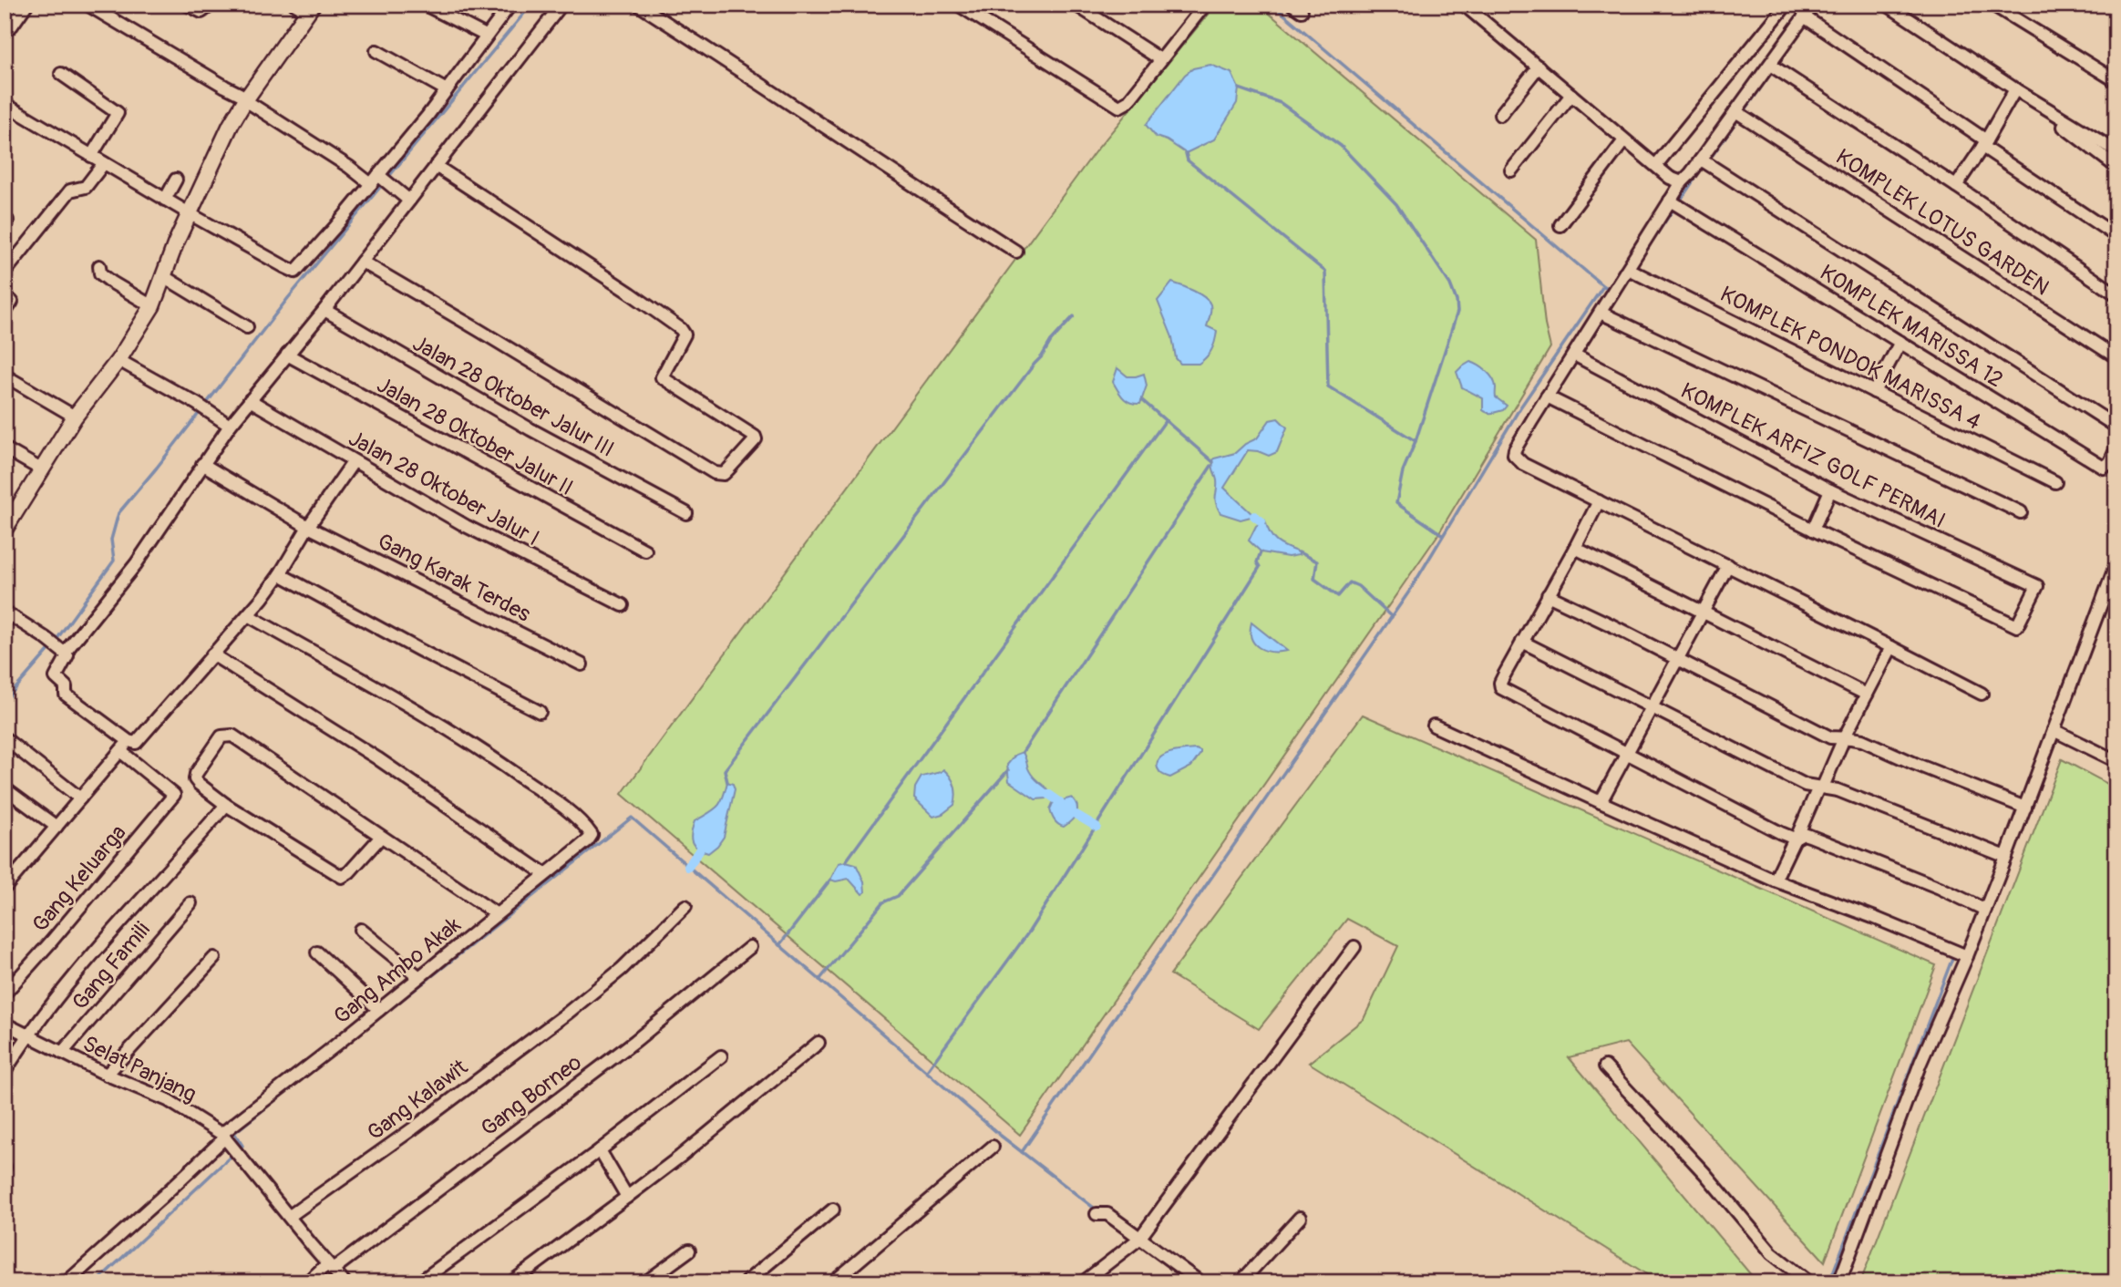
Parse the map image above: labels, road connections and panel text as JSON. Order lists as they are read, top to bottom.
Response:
{
  "streets": {
    "street": [
      "KOMPLEK LOTUS GARDEN",
      "KOMPLEK MARISSA 12",
      "KOMPLEK PONDOK MARISSA 4",
      "Jalan 28 Oktober Jalur III",
      "Jalan 28 Oktober Jalur II",
      "KOMPLEK ARFIZ GOLF PERMAI",
      "Jalan 28 Oktober Jalur I",
      "Gang Karak Terdes",
      "Gang Keluarga",
      "Gang Famili",
      "Gang Ambo Akak",
      "Selat Panjang",
      "Gang Borneo",
      "Gang Kalawit"
    ]
  },
  "crossings": [
    ["Gang Famili", "Selat Panjang"],
    ["Gang Ambo Akak", "Selat Panjang"],
    ["Selat Panjang", "Gang Borneo"],
    ["Selat Panjang", "Gang Kalawit"]
  ]
}
